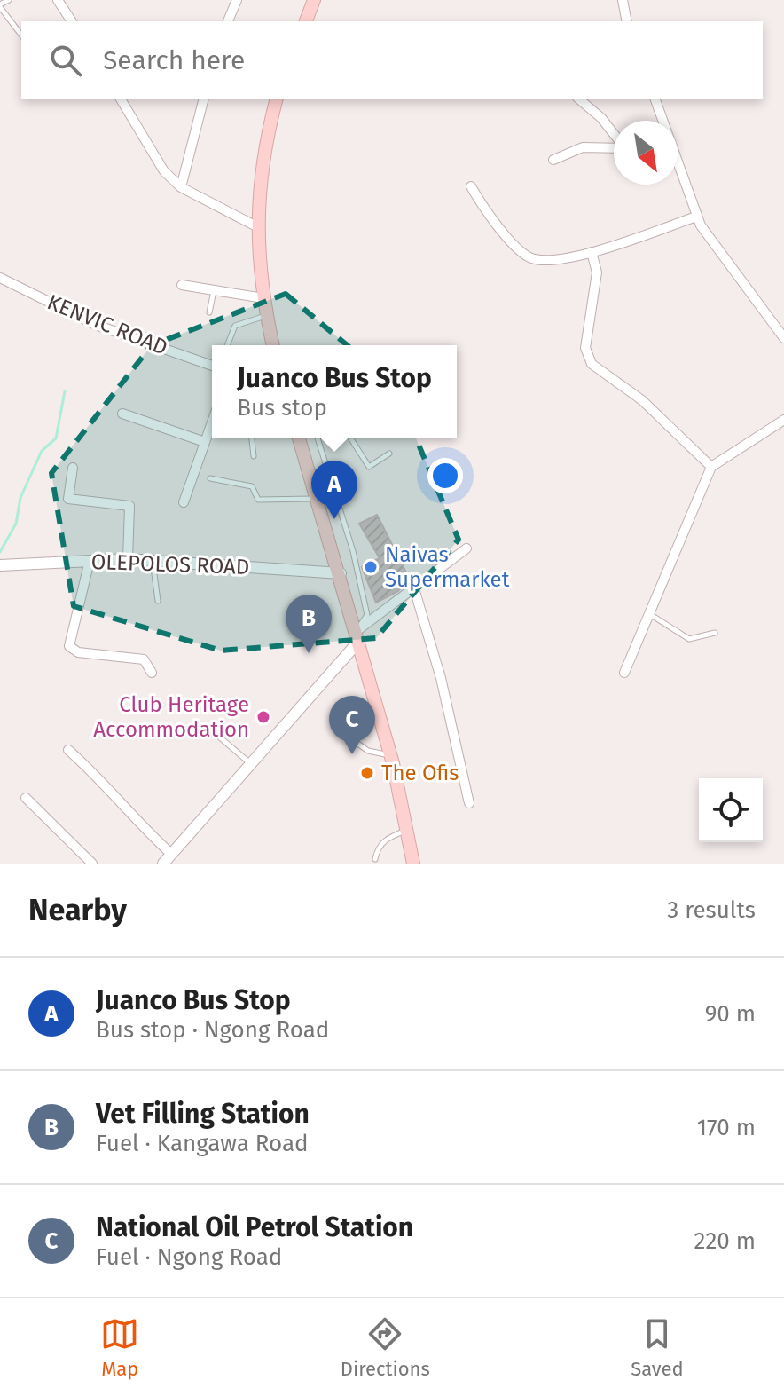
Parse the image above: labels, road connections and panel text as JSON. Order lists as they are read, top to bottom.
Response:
{
  "streets": {
    "street": ["KENVIC ROAD", "OLEPOLOS ROAD"]
  },
  "places": ["Naivas Supermarket", "Club Heritage Accommodation", "The Ofis"],
  "north": "bottom right",
  "page": {
    "search": "Search here",
    "popup": ["Juanco Bus Stop", "Bus stop"],
    "pins": ["A", "B", "C"],
    "heading": ["Nearby", "3 results"],
    "list": [
      {
        "mark": "A",
        "name": "Juanco Bus Stop",
        "note": "Bus stop · Ngong Road",
        "value": "90 m"
      },
      {
        "mark": "B",
        "name": "Vet Filling Station",
        "note": "Fuel · Kangawa Road",
        "value": "170 m"
      },
      {
        "mark": "C",
        "name": "National Oil Petrol Station",
        "note": "Fuel · Ngong Road",
        "value": "220 m"
      }
    ],
    "nav": ["Map", "Directions", "Saved"]
  }
}
